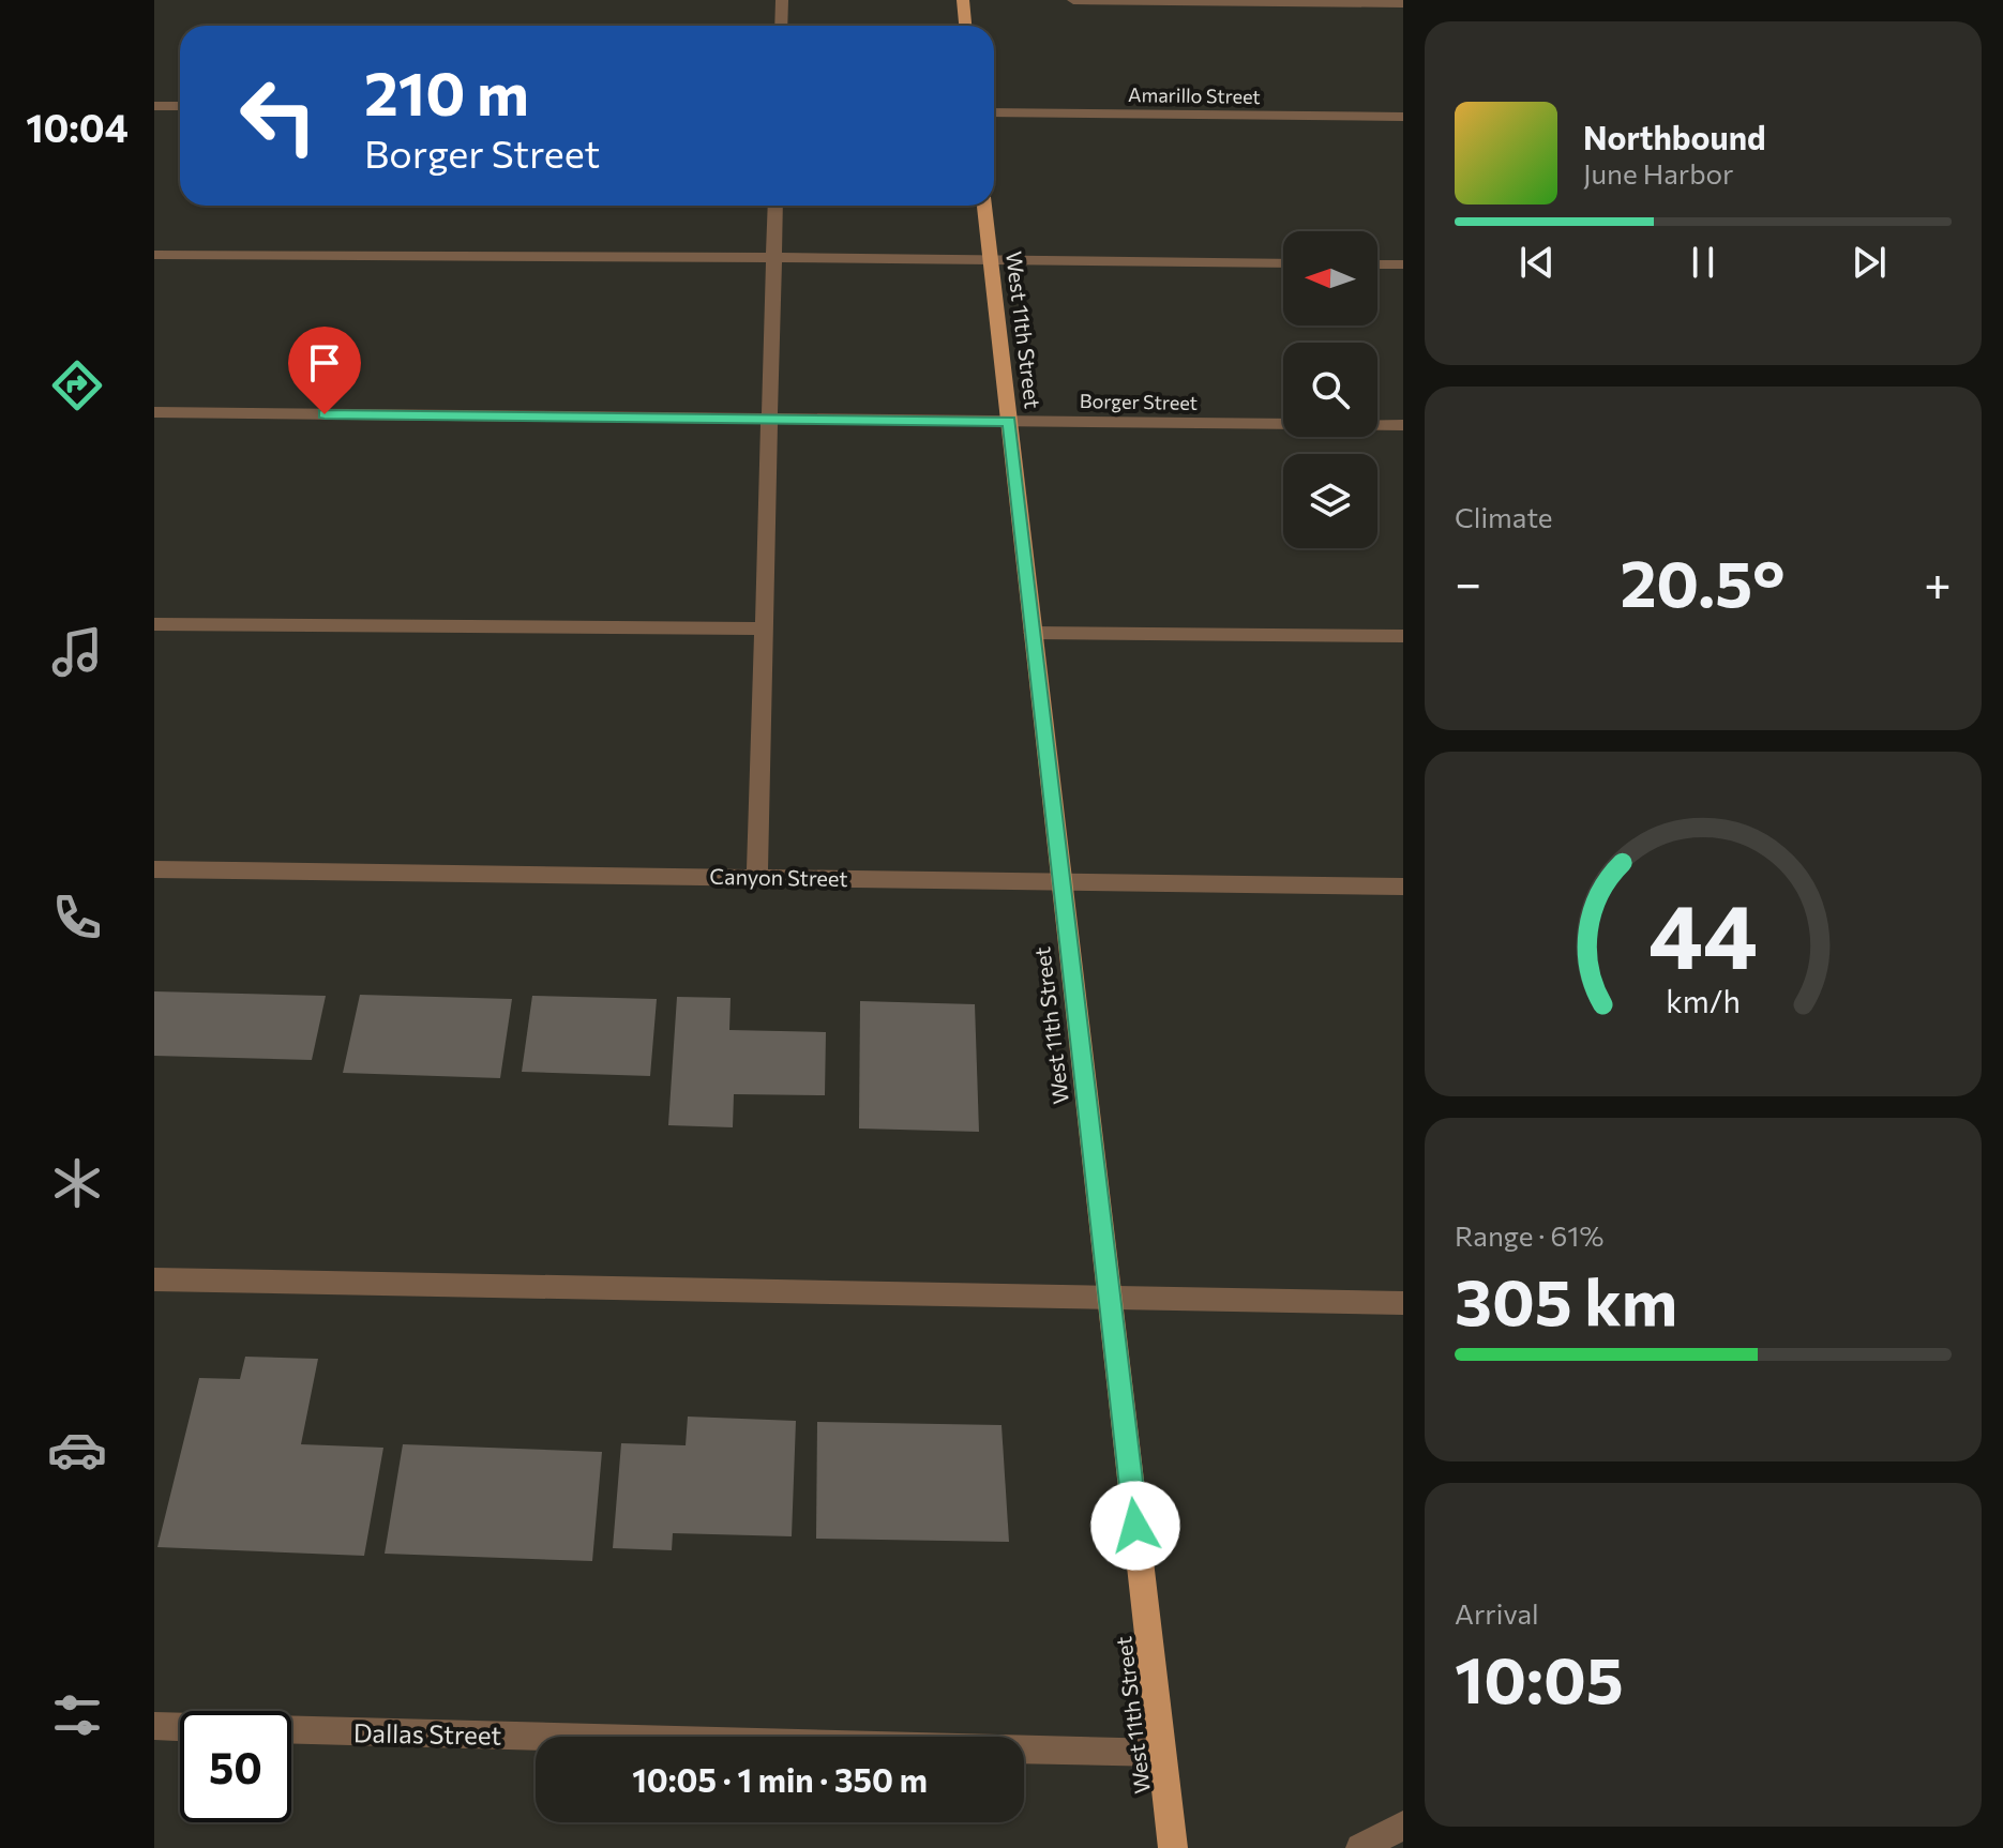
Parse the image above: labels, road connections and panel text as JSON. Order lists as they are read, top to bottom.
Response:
{
  "streets": {
    "main road": ["West 11th Street"],
    "street": [
      "Amarillo Street",
      "Borger Street",
      "Canyon Street",
      "Dallas Street"
    ]
  },
  "crossings": [
    ["West 11th Street", "Borger Street"],
    ["West 11th Street", "Canyon Street"],
    ["West 11th Street", "Dallas Street"]
  ],
  "north": "left",
  "page": {
    "tabs": "10:04",
    "turn": ["210 m", "Borger Street"],
    "song": ["Northbound", "June Harbor"],
    "tile": [
      "Climate",
      ["Range · 61%", "305 km"],
      ["Arrival", "10:05"]
    ],
    "heat": ["−", "20.5°", "+"],
    "limit": "50",
    "trip": "10:05 · 1 min · 350 m",
    "gauge": ["44", "km/h"]
  }
}
